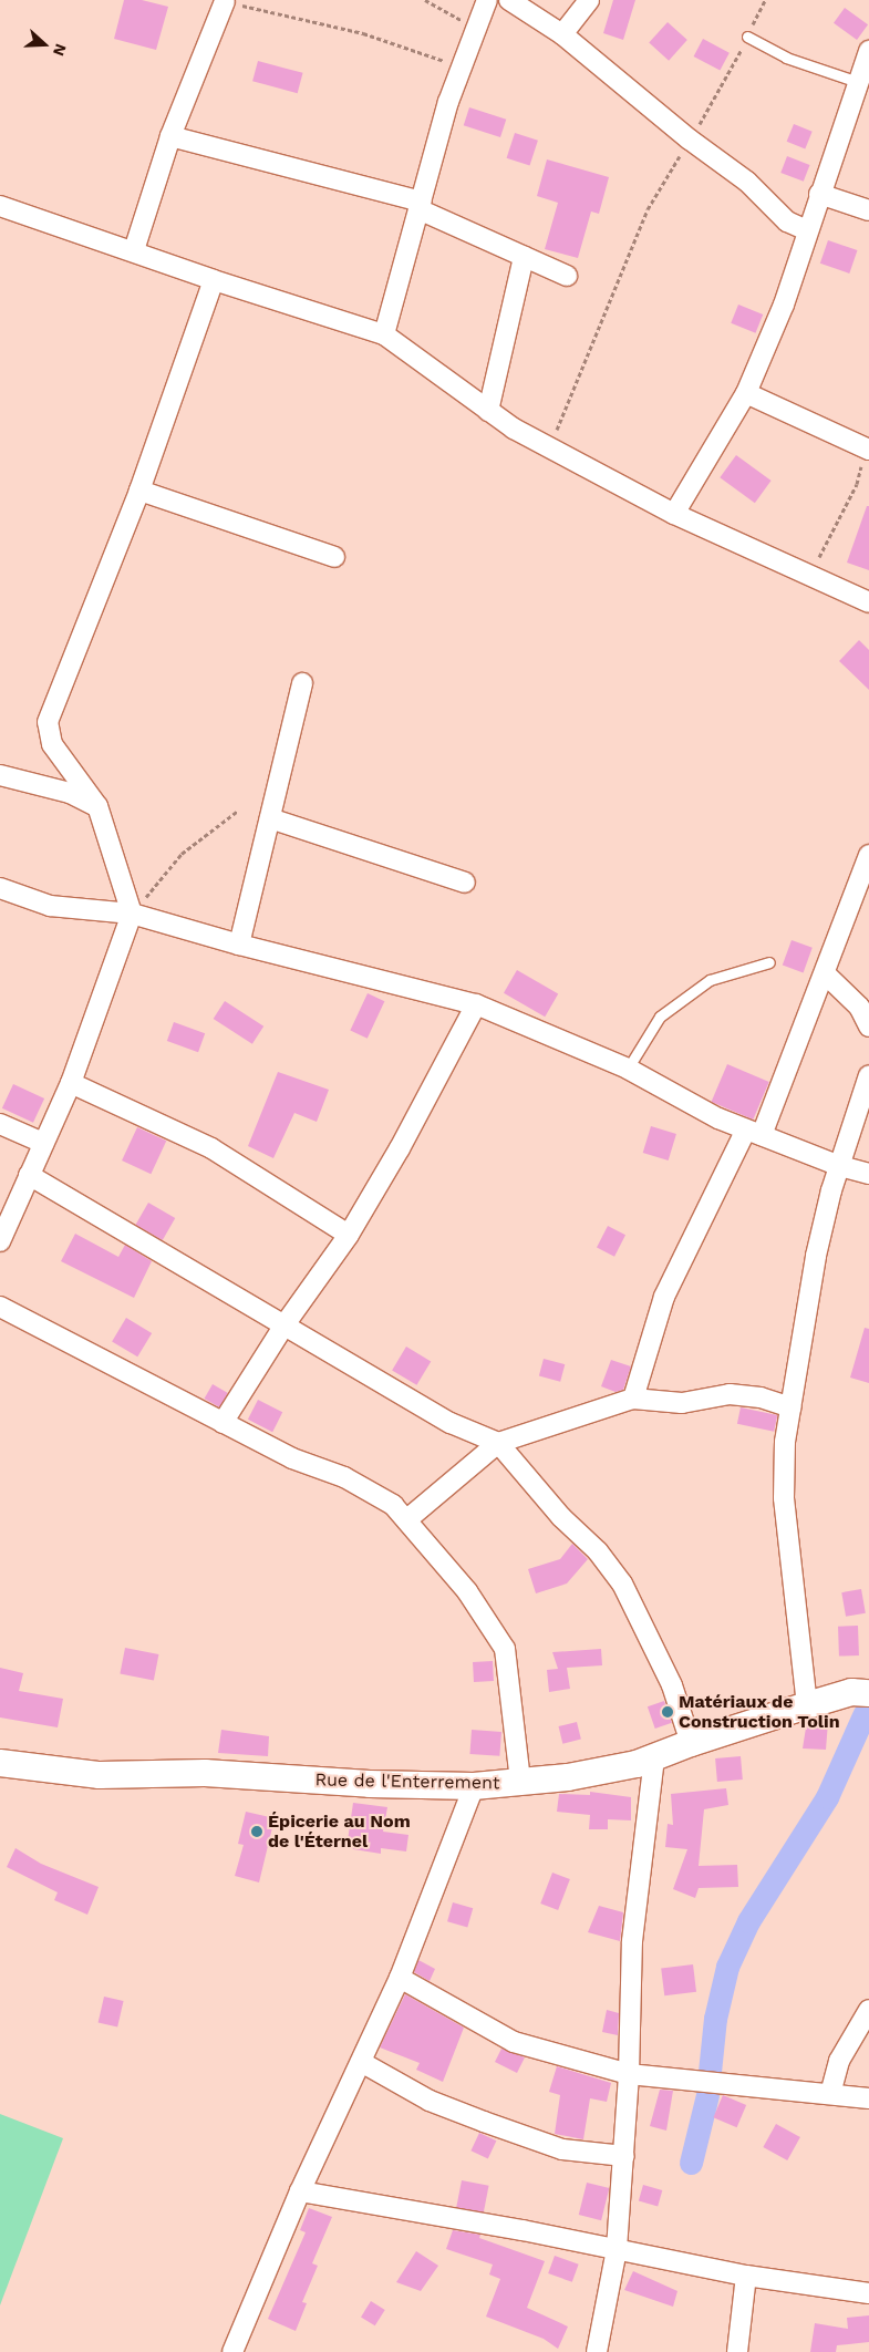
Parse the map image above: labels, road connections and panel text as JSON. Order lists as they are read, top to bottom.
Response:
{
  "streets": {
    "street": ["Rue de l'Enterrement"]
  },
  "places": ["Matériaux de Construction Tolin", "Épicerie au Nom de l'Éternel"],
  "north": "right"
}
